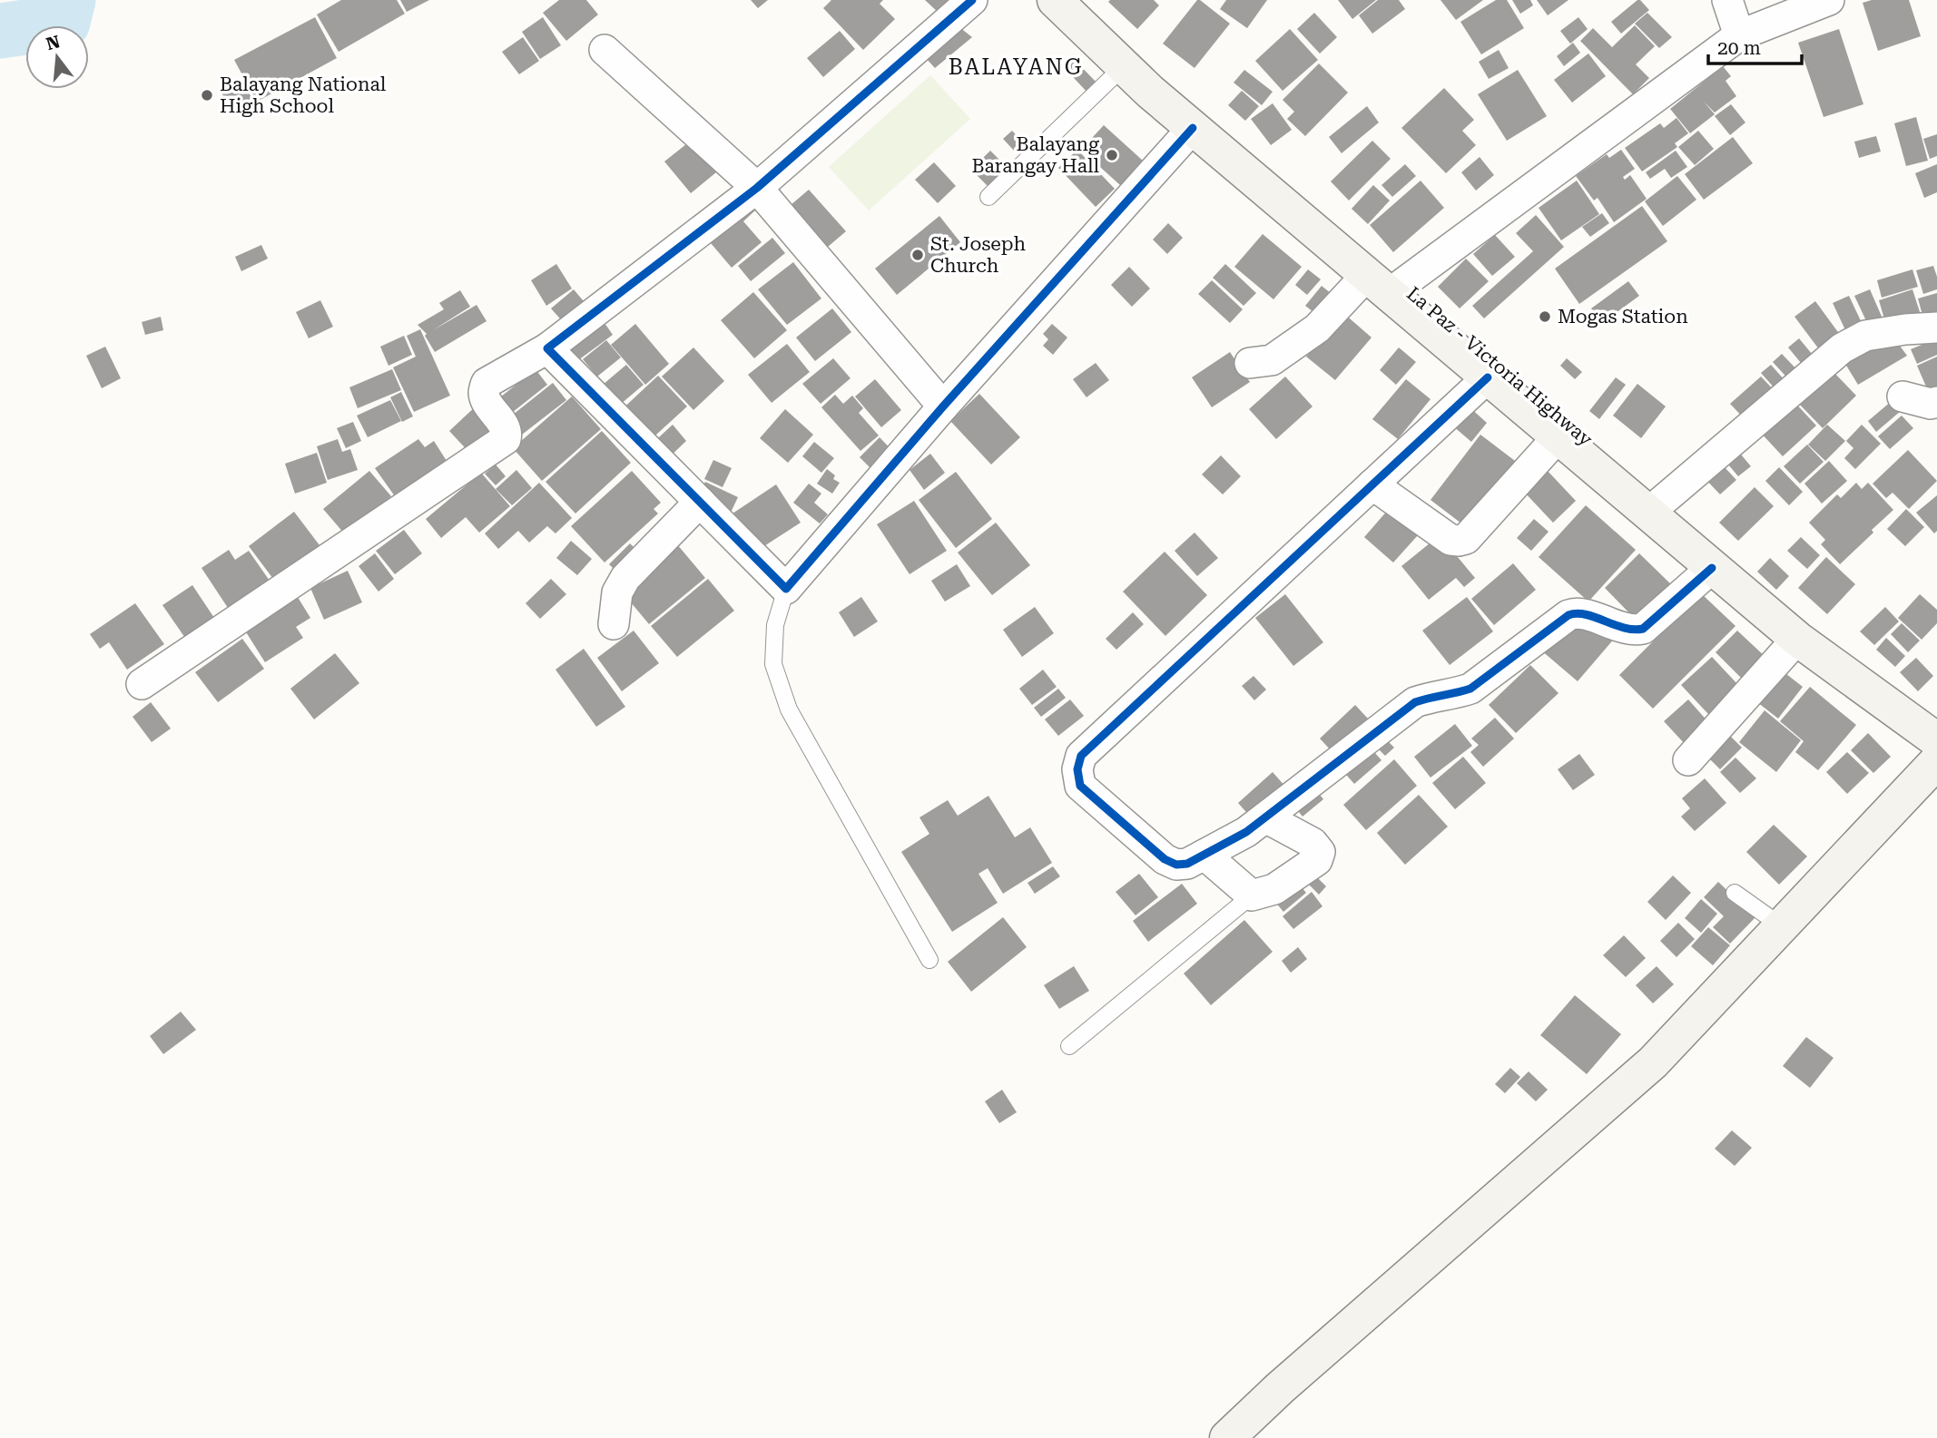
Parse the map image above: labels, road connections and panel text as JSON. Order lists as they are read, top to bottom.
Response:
{
  "streets": {
    "main road": ["La Paz - Victoria Highway"]
  },
  "districts": ["BALAYANG"],
  "places": [
    "Balayang National High School",
    "Balayang Barangay Hall",
    "St. Joseph Church",
    "Mogas Station"
  ],
  "scale_bar": "20 m",
  "north": "top"
}
